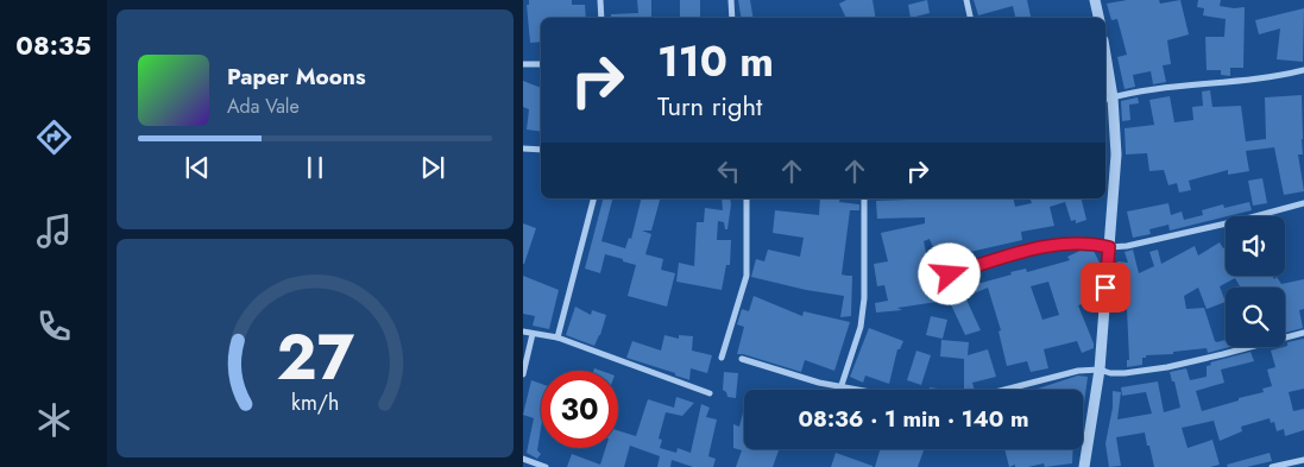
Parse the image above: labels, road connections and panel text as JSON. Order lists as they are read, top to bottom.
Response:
{
  "page": {
    "tabs": "08:35",
    "turn": ["110 m", "Turn right"],
    "song": ["Paper Moons", "Ada Vale"],
    "limit": "30",
    "trip": "08:36 · 1 min · 140 m",
    "gauge": ["27", "km/h"]
  }
}
